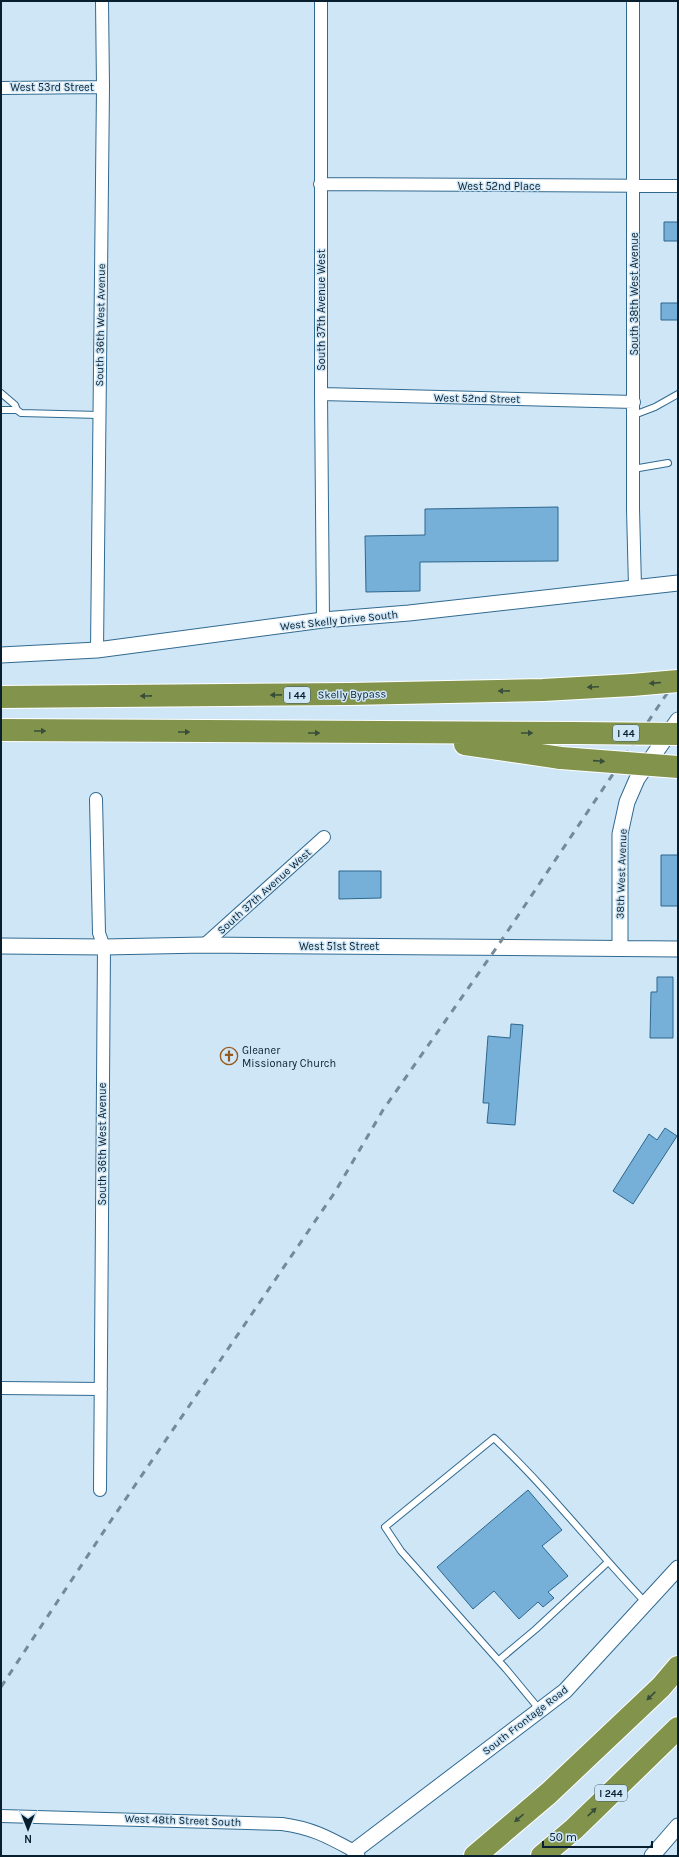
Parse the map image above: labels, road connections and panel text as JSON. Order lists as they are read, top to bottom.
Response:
{
  "streets": {
    "highway": ["Skelly Bypass", "I 44", "I 244"],
    "street": [
      "West 53rd Street",
      "West 52nd Place",
      "South 38th West Avenue",
      "South 37th Avenue West",
      "South 36th West Avenue",
      "West 52nd Street",
      "West Skelly Drive South",
      "38th West Avenue",
      "West 51st Street",
      "South Frontage Road",
      "West 48th Street South"
    ]
  },
  "crossings": [
    ["West 53rd Street", "South 36th West Avenue"],
    ["West 52nd Place", "South 38th West Avenue"],
    ["West 52nd Place", "South 37th Avenue West"],
    ["South 38th West Avenue", "West 52nd Street"],
    ["South 38th West Avenue", "West Skelly Drive South"],
    ["South 37th Avenue West", "West 52nd Street"],
    ["South 37th Avenue West", "West Skelly Drive South"],
    ["South 37th Avenue West", "West 51st Street"],
    ["South 36th West Avenue", "West Skelly Drive South"],
    ["South 36th West Avenue", "West 51st Street"],
    ["38th West Avenue", "West 51st Street"],
    ["South Frontage Road", "West 48th Street South"]
  ],
  "places": {
    "church": ["Gleaner Missionary Church"]
  },
  "scale_bar": "50 m",
  "north": "bottom"
}
